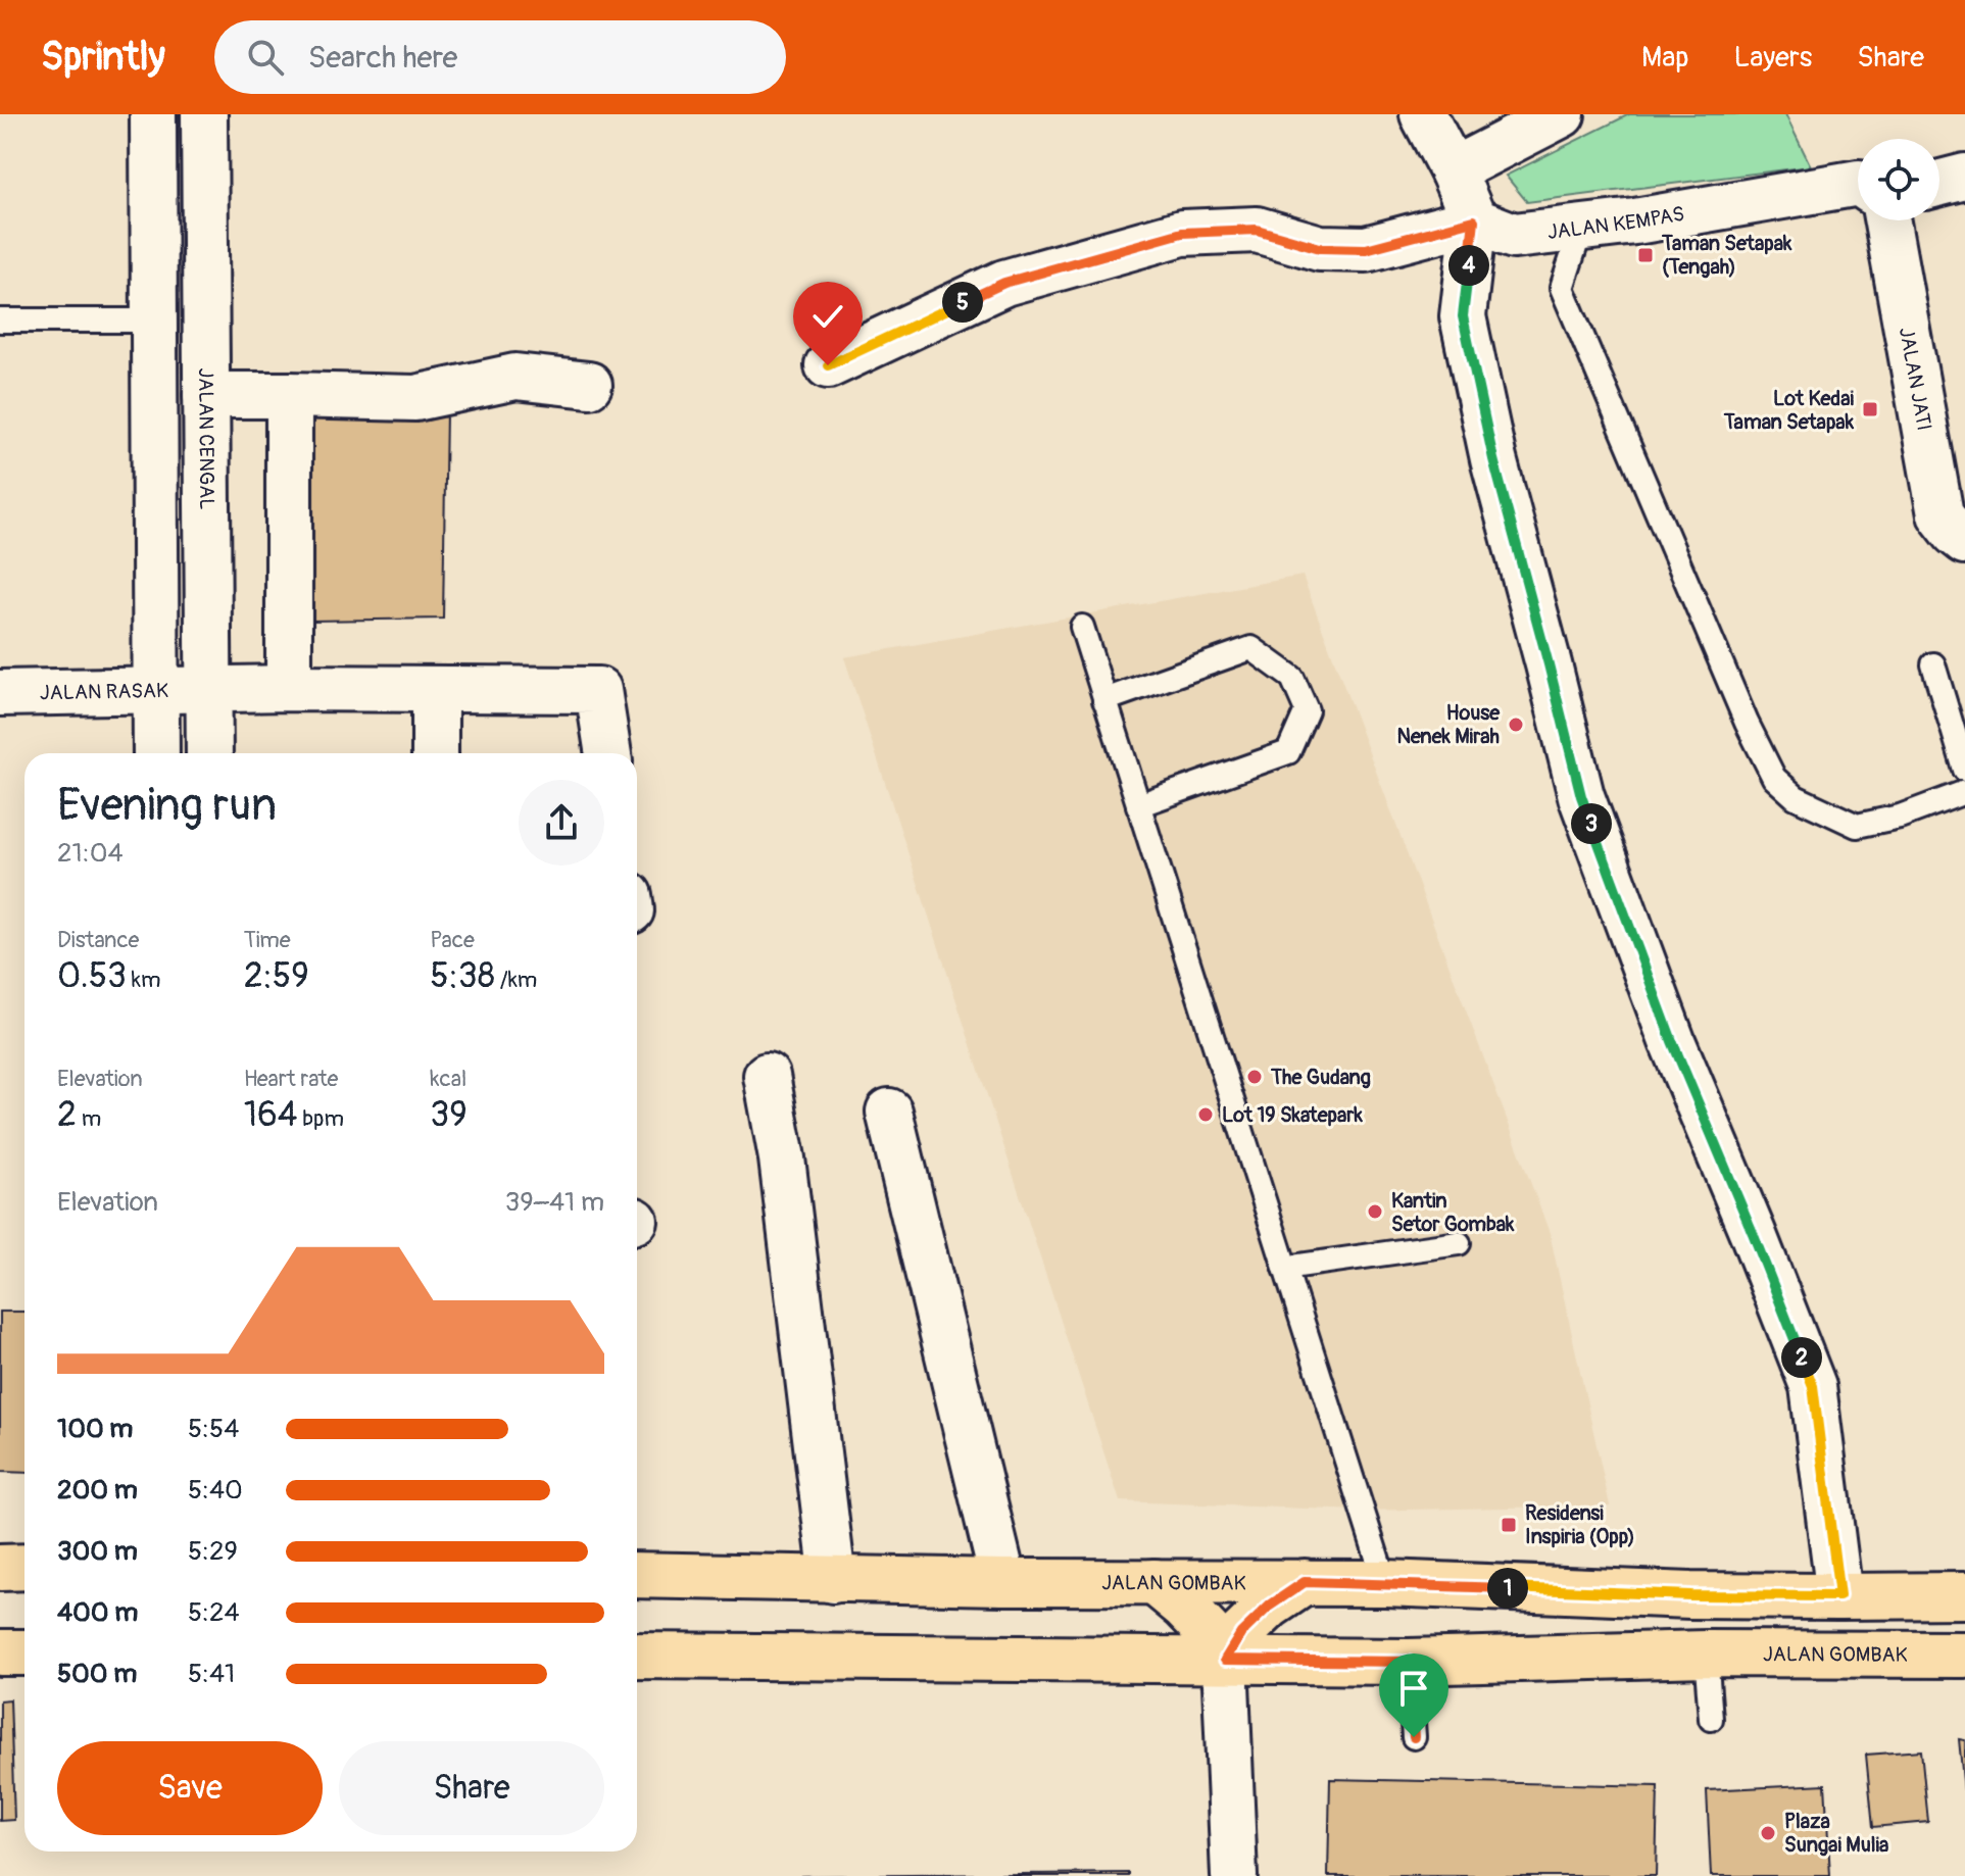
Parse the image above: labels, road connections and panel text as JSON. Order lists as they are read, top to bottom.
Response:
{
  "streets": {
    "main road": ["JALAN GOMBAK"],
    "street": [
      "JALAN KEMPAS",
      "JALAN JATI",
      "JALAN CENGAL",
      "JALAN RASAK"
    ]
  },
  "crossings": [
    ["JALAN CENGAL", "JALAN RASAK"]
  ],
  "places": {
    "transit": ["Taman Setapak (Tengah)", "Lot Kedai Taman Setapak", "Residensi Inspiria (Opp)"],
    "other": [
      "House Nenek Mirah",
      "The Gudang",
      "Lot 19 Skatepark",
      "Kantin Setor Gombak",
      "Plaza Sungai Mulia"
    ]
  },
  "page": {
    "header": "Sprintly",
    "search": "Search here",
    "nav": ["Map", "Layers", "Share"],
    "pins": [
      "4",
      "5",
      "3",
      "2",
      "1"
    ],
    "heading": ["Evening run", "21:04"],
    "stats": [
      ["Distance", "0.53 km"],
      ["Time", "2:59"],
      ["Pace", "5:38 /km"],
      ["Elevation", "2 m"],
      ["Heart rate", "164 bpm"],
      ["kcal", "39"]
    ],
    "chart": ["Elevation", "39–41 m"],
    "list": [
      {
        "name": "100 m",
        "note": "5:54"
      },
      {
        "name": "200 m",
        "note": "5:40"
      },
      {
        "name": "300 m",
        "note": "5:29"
      },
      {
        "name": "400 m",
        "note": "5:24"
      },
      {
        "name": "500 m",
        "note": "5:41"
      }
    ],
    "buttons": ["Save", "Share"]
  }
}
